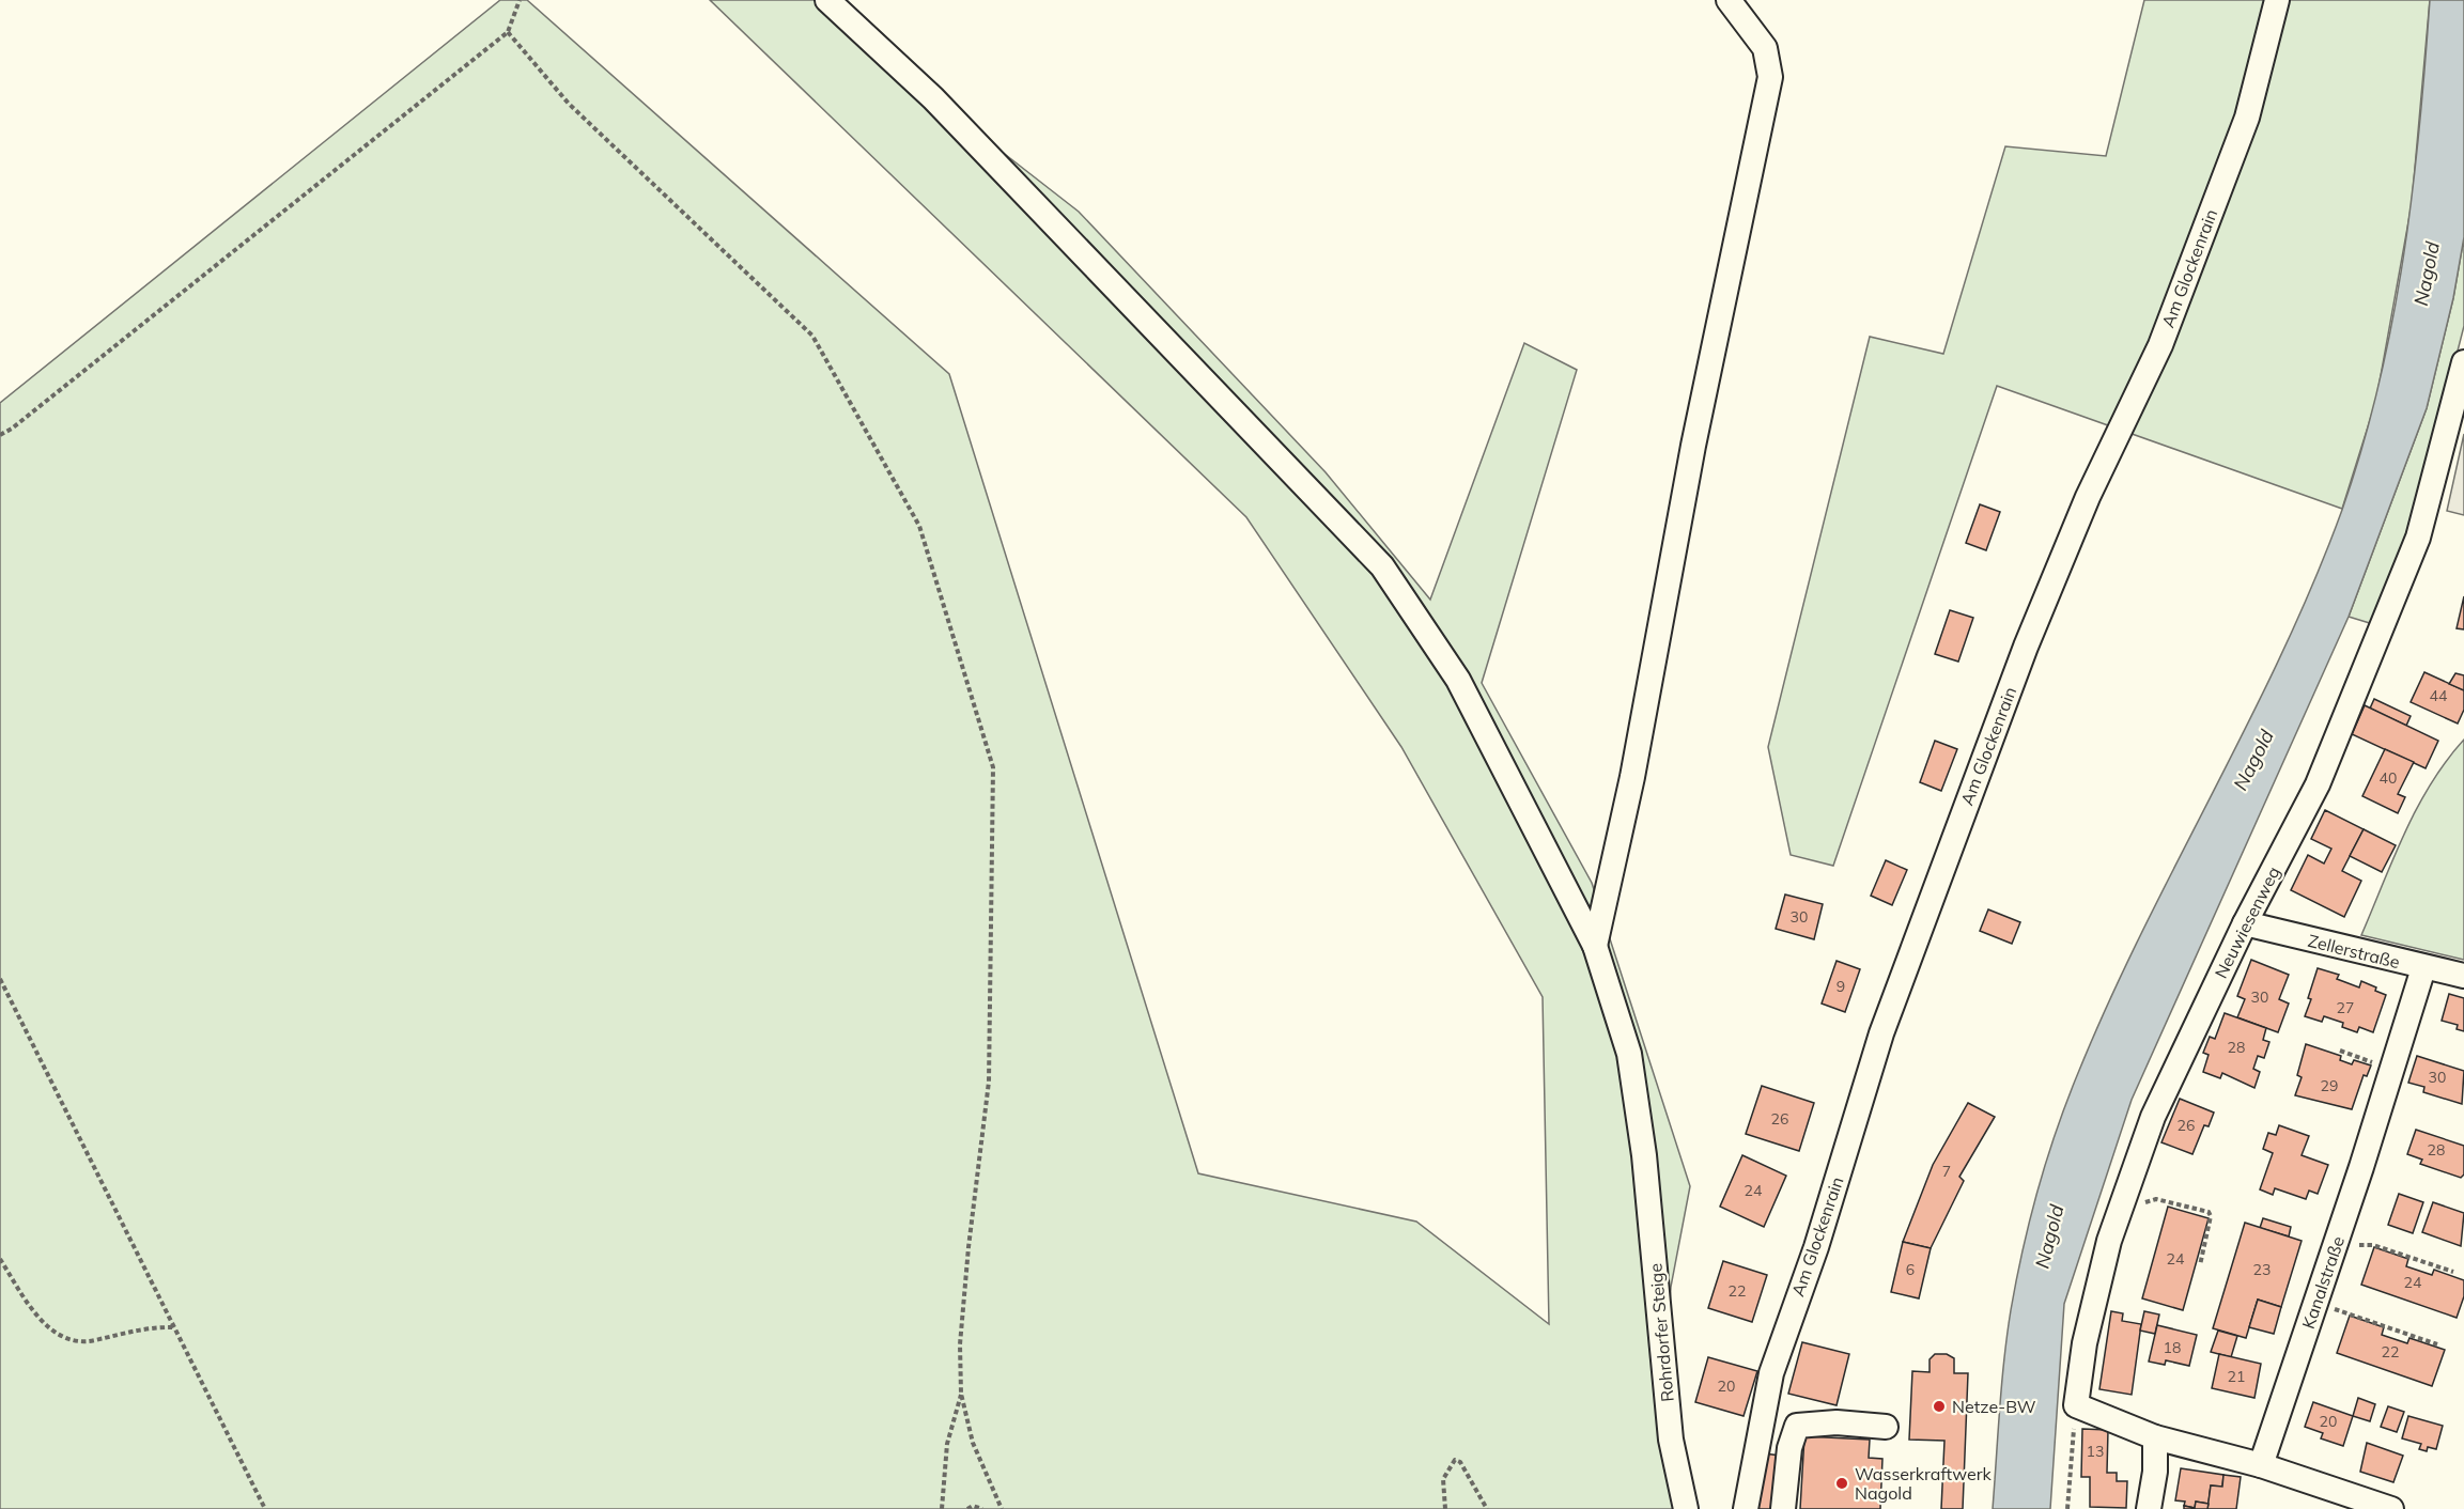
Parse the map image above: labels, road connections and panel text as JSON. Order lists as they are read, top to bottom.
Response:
{
  "streets": {
    "street": [
      "Am Glockenrain",
      "Neuwiesenweg",
      "Zellerstraße",
      "Kanalstraße",
      "Rohrdorfer Steige"
    ]
  },
  "crossings": [
    ["Neuwiesenweg", "Zellerstraße"],
    ["Zellerstraße", "Kanalstraße"]
  ],
  "water": ["Nagold"],
  "places": ["Netze-BW", "Wasserkraftwerk Nagold"],
  "house_numbers": [
    "44",
    "40",
    "30",
    "9",
    "30",
    "27",
    "28",
    "30",
    "29",
    "26",
    "26",
    "28",
    "7",
    "24",
    "24",
    "6",
    "23",
    "24",
    "22",
    "18",
    "22",
    "21",
    "20",
    "20",
    "13"
  ]
}
